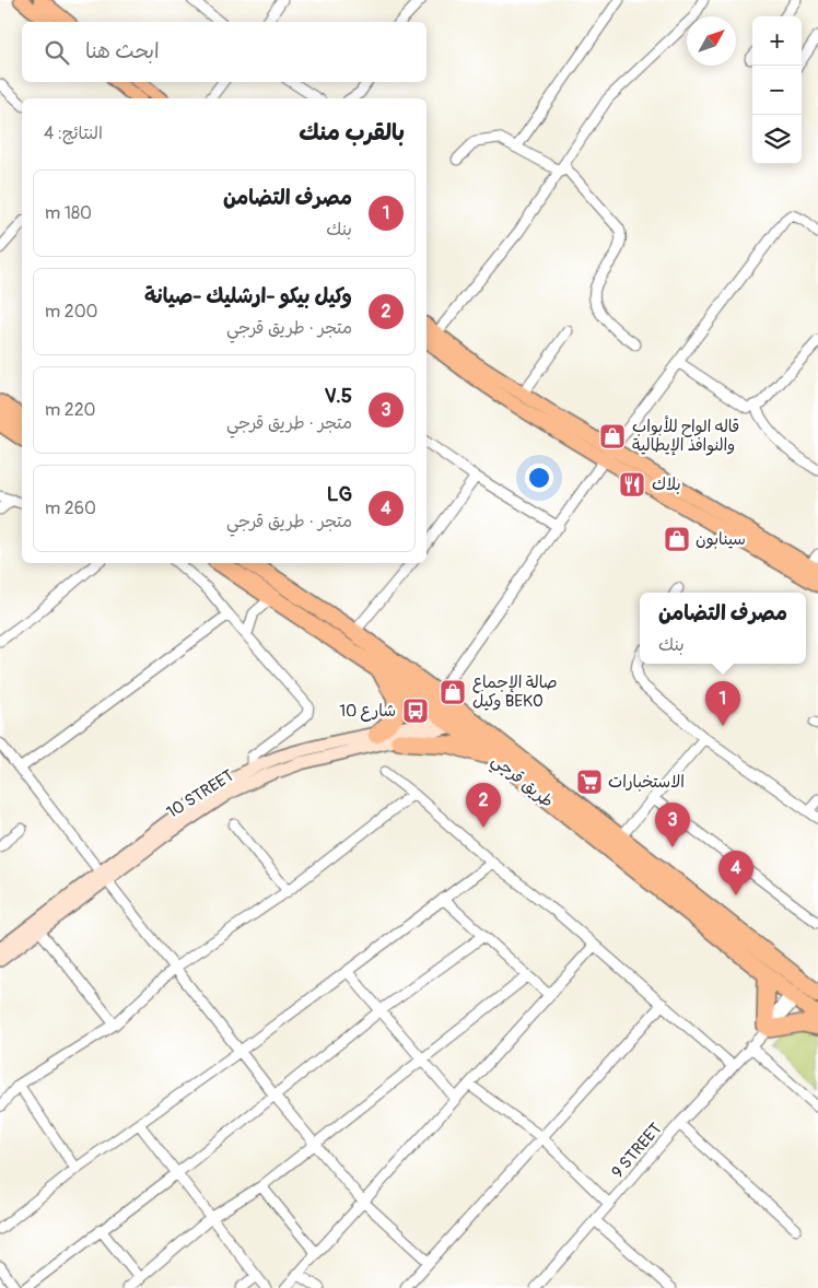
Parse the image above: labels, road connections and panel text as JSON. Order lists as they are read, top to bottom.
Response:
{
  "streets": {
    "highway": ["طريق قرجي"],
    "main road": ["10 STREET"],
    "street": ["9 STREET"]
  },
  "crossings": [
    ["طريق قرجي", "10 STREET"],
    ["طريق قرجي", "9 STREET"]
  ],
  "places": {
    "shop": ["قاله الواح للأبواب والنوافذ الإيطالية", "سينابون", "صالة الإجماع وكيل BEKO"],
    "restaurant": ["بلاك"],
    "bus stop": ["شارع 10"],
    "supermarket": ["الاستخبارات"]
  },
  "north": "top right",
  "page": {
    "map_buttons": ["+", "−"],
    "search": "ابحث هنا",
    "heading": ["بالقرب منك", "النتائج: 4"],
    "list": [
      {
        "mark": "1",
        "name": "مصرف التضامن",
        "note": "بنك",
        "value": "180 m"
      },
      {
        "mark": "2",
        "name": "وكيل بيكو -ارشليك -صيانة",
        "note": "متجر · طريق قرجي",
        "value": "200 m"
      },
      {
        "mark": "3",
        "name": "V.5",
        "note": "متجر · طريق قرجي",
        "value": "220 m"
      },
      {
        "mark": "4",
        "name": "LG",
        "note": "متجر · طريق قرجي",
        "value": "260 m"
      }
    ],
    "popup": ["مصرف التضامن", "بنك"],
    "pins": [
      "1",
      "2",
      "3",
      "4"
    ]
  }
}
